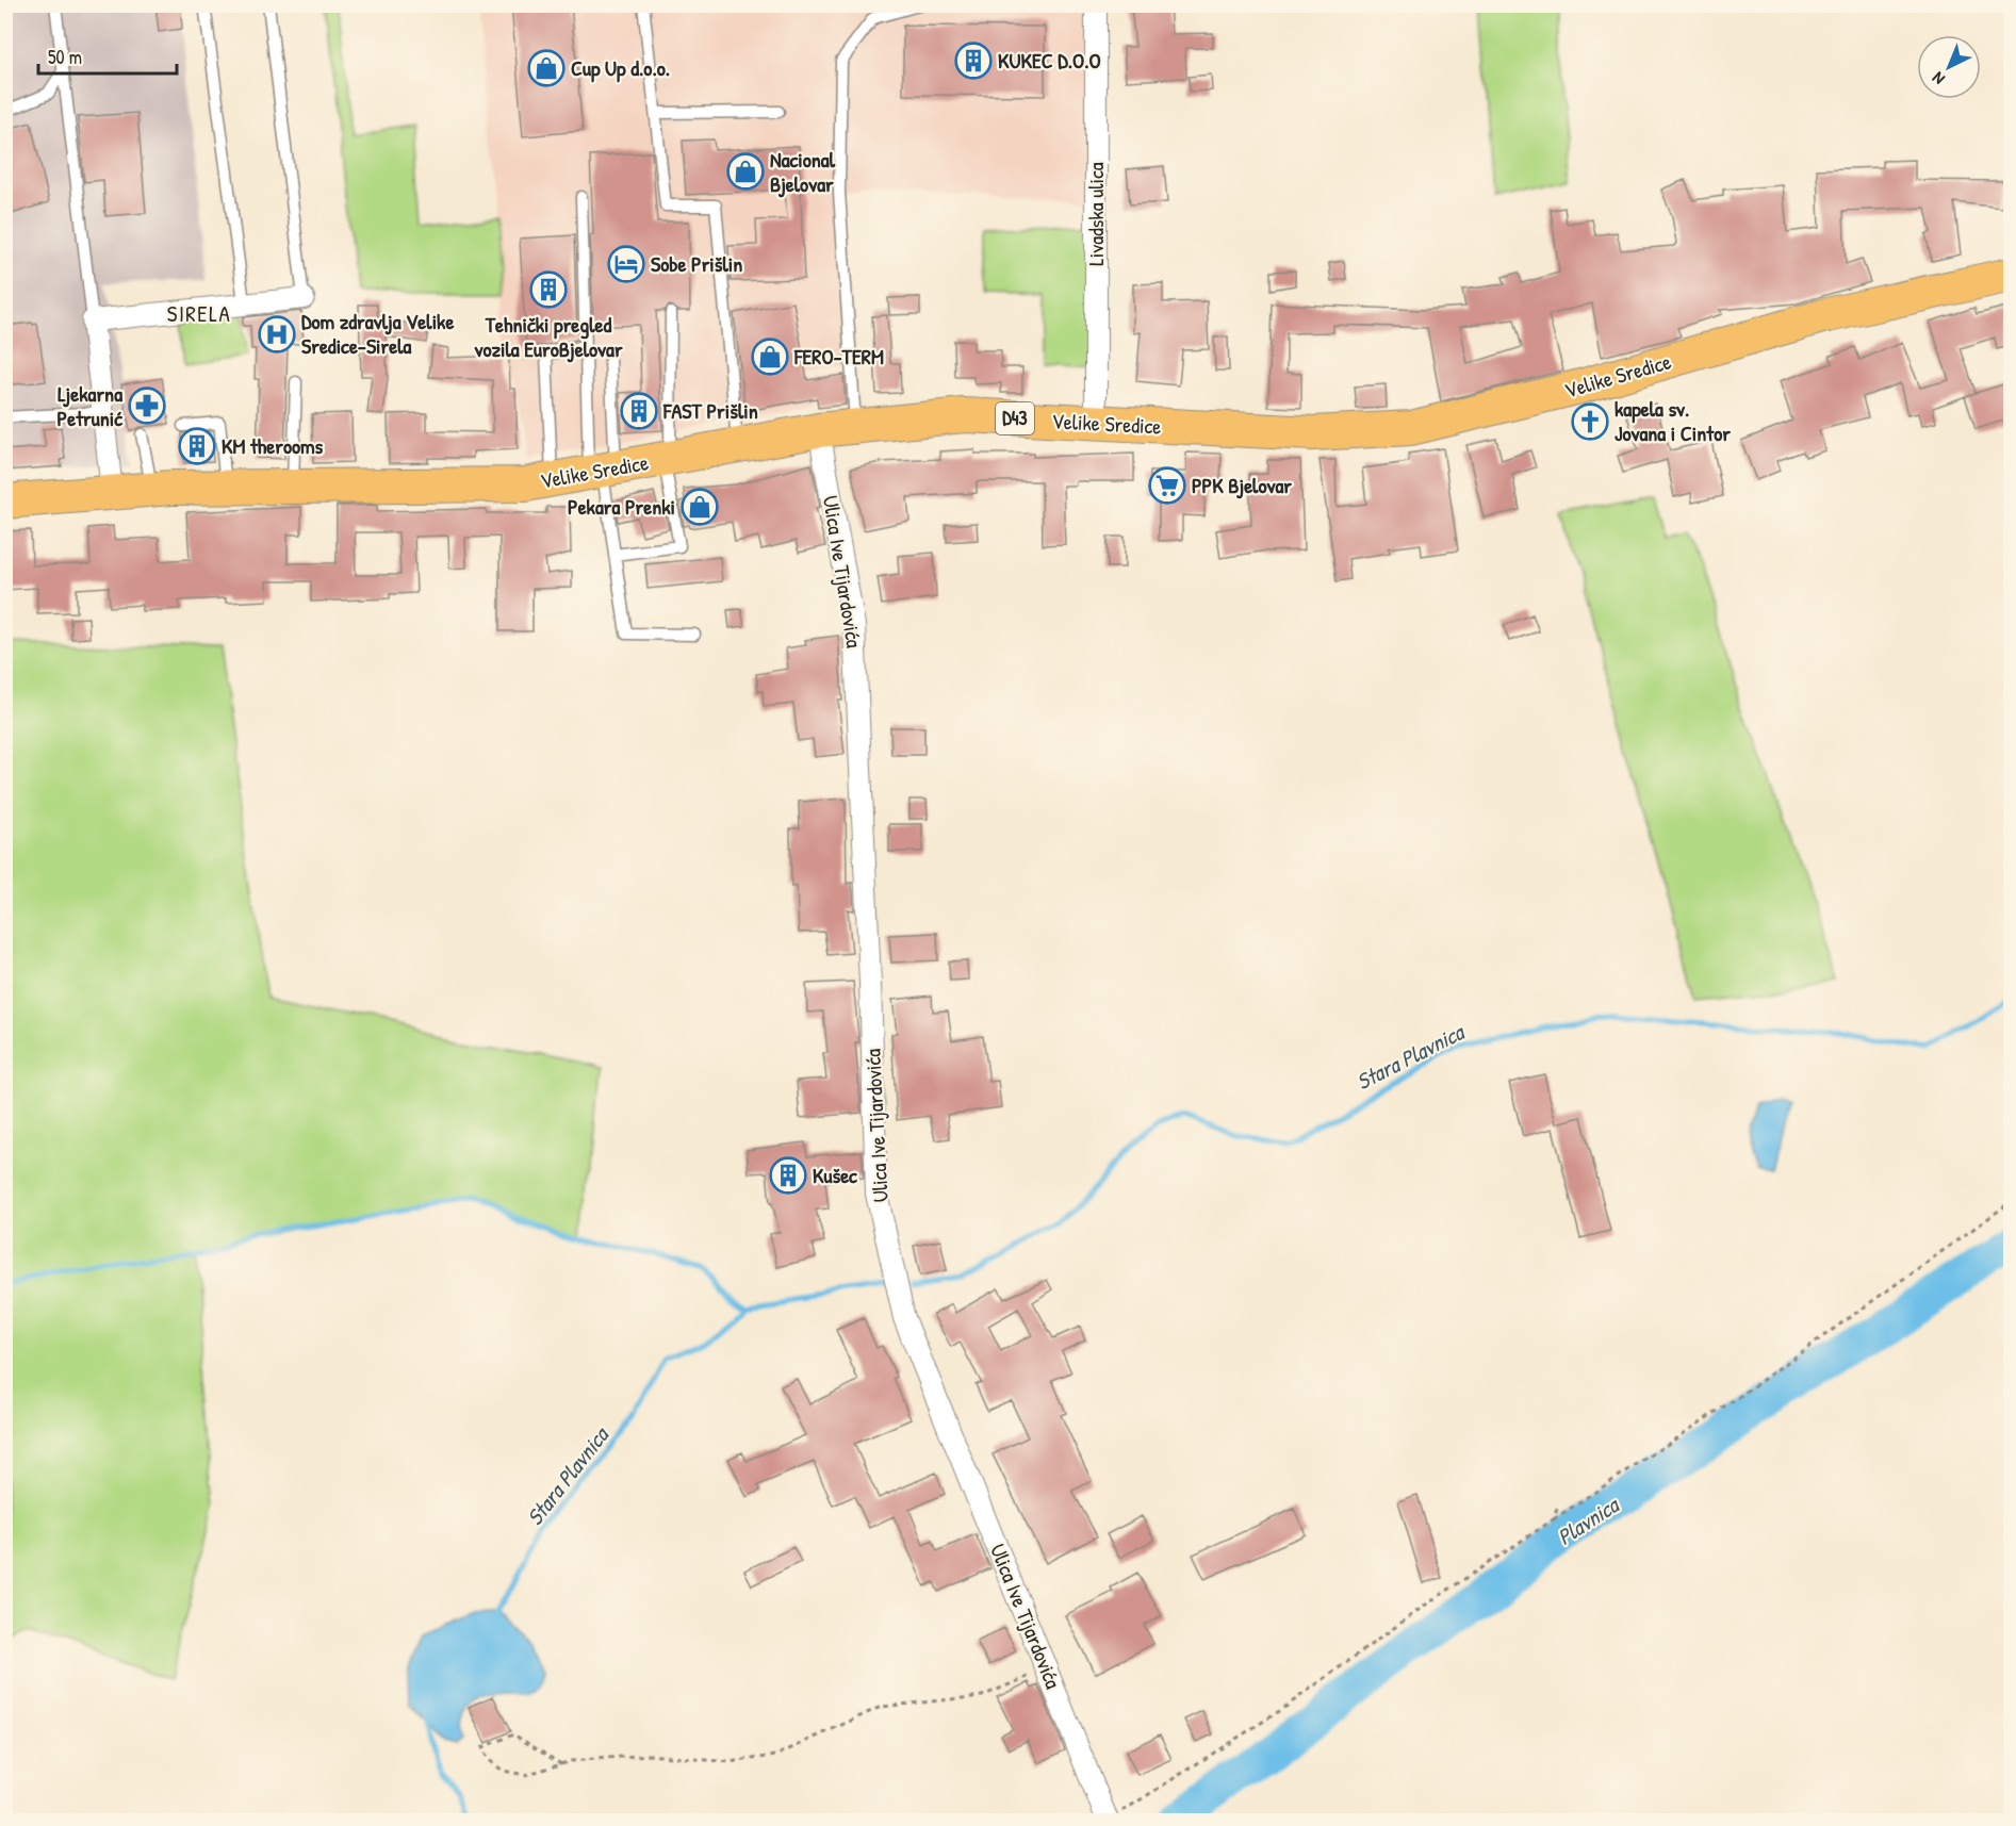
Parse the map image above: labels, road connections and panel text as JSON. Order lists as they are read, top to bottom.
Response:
{
  "streets": {
    "main road": ["Velike Sredice", "D43"],
    "street": ["Livadska ulica", "Ulica Ive Tijardovića"]
  },
  "crossings": [
    ["Livadska ulica", "Velike Sredice"],
    ["Velike Sredice", "Ulica Ive Tijardovića"]
  ],
  "districts": ["SIRELA"],
  "water": ["Stara Plavnica", "Plavnica"],
  "places": {
    "building": [
      "KUKEC D.O.O",
      "Tehnički pregled vozila EuroBjelovar",
      "FAST Prišlin",
      "KM therooms",
      "Kušec"
    ],
    "shop": [
      "Cup Up d.o.o.",
      "Nacional Bjelovar",
      "FERO-TERM",
      "Pekara Prenki"
    ],
    "hotel": ["Sobe Prišlin"],
    "hospital": ["Dom zdravlja Velike Sredice-Sirela"],
    "pharmacy": ["Ljekarna Petrunić"],
    "church": ["kapela sv. Jovana i Cintor"],
    "supermarket": ["PPK Bjelovar"]
  },
  "scale_bar": "50 m",
  "north": "bottom left"
}
